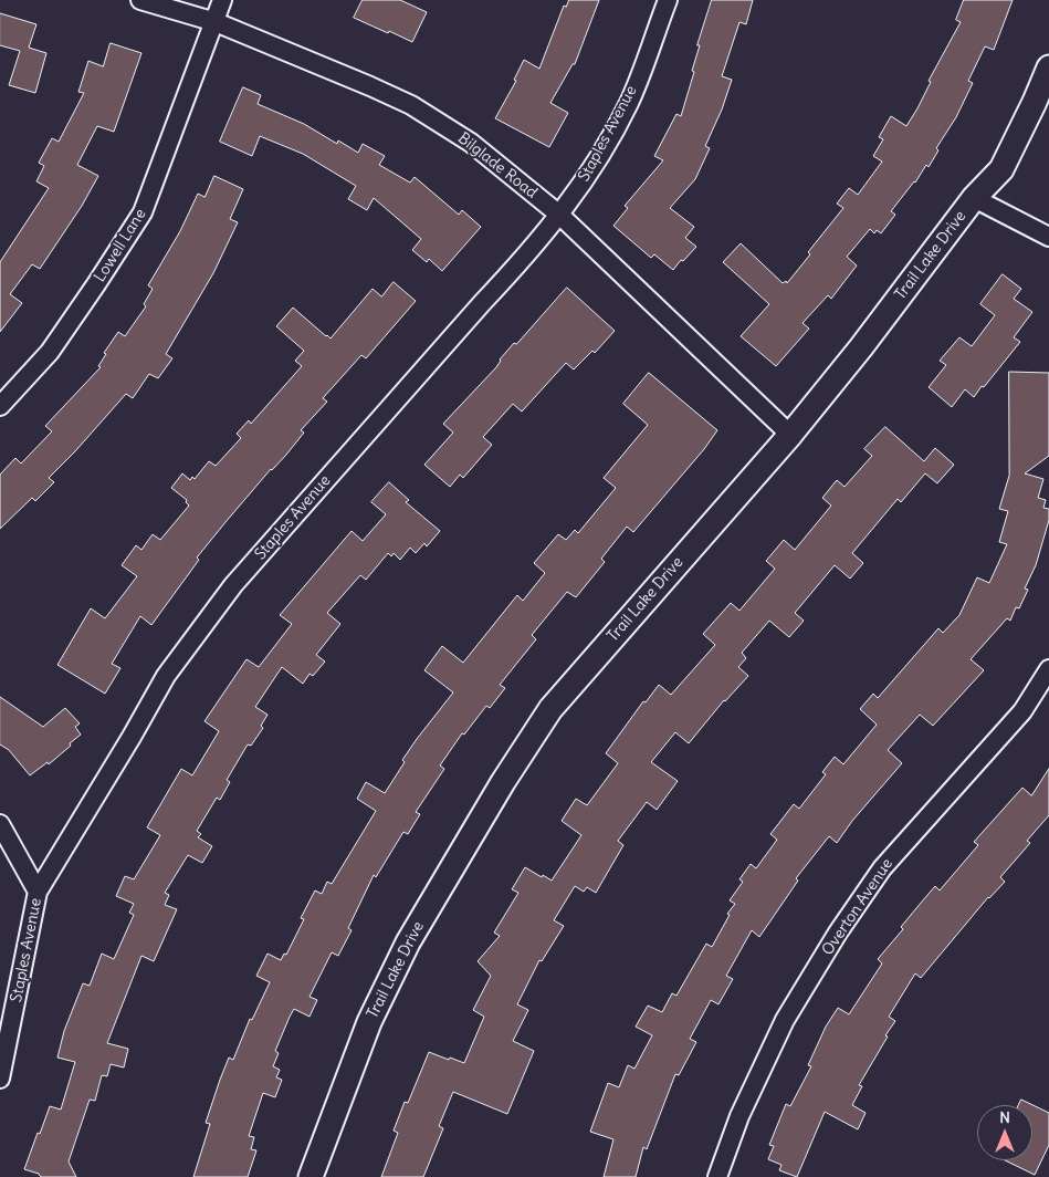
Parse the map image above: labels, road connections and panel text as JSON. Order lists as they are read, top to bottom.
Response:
{
  "streets": {
    "street": [
      "Staples Avenue",
      "Bilglade Road",
      "Lowell Lane",
      "Trail Lake Drive",
      "Overton Avenue"
    ]
  },
  "crossings": [
    ["Staples Avenue", "Bilglade Road"],
    ["Bilglade Road", "Lowell Lane"],
    ["Bilglade Road", "Trail Lake Drive"]
  ],
  "north": "top"
}
